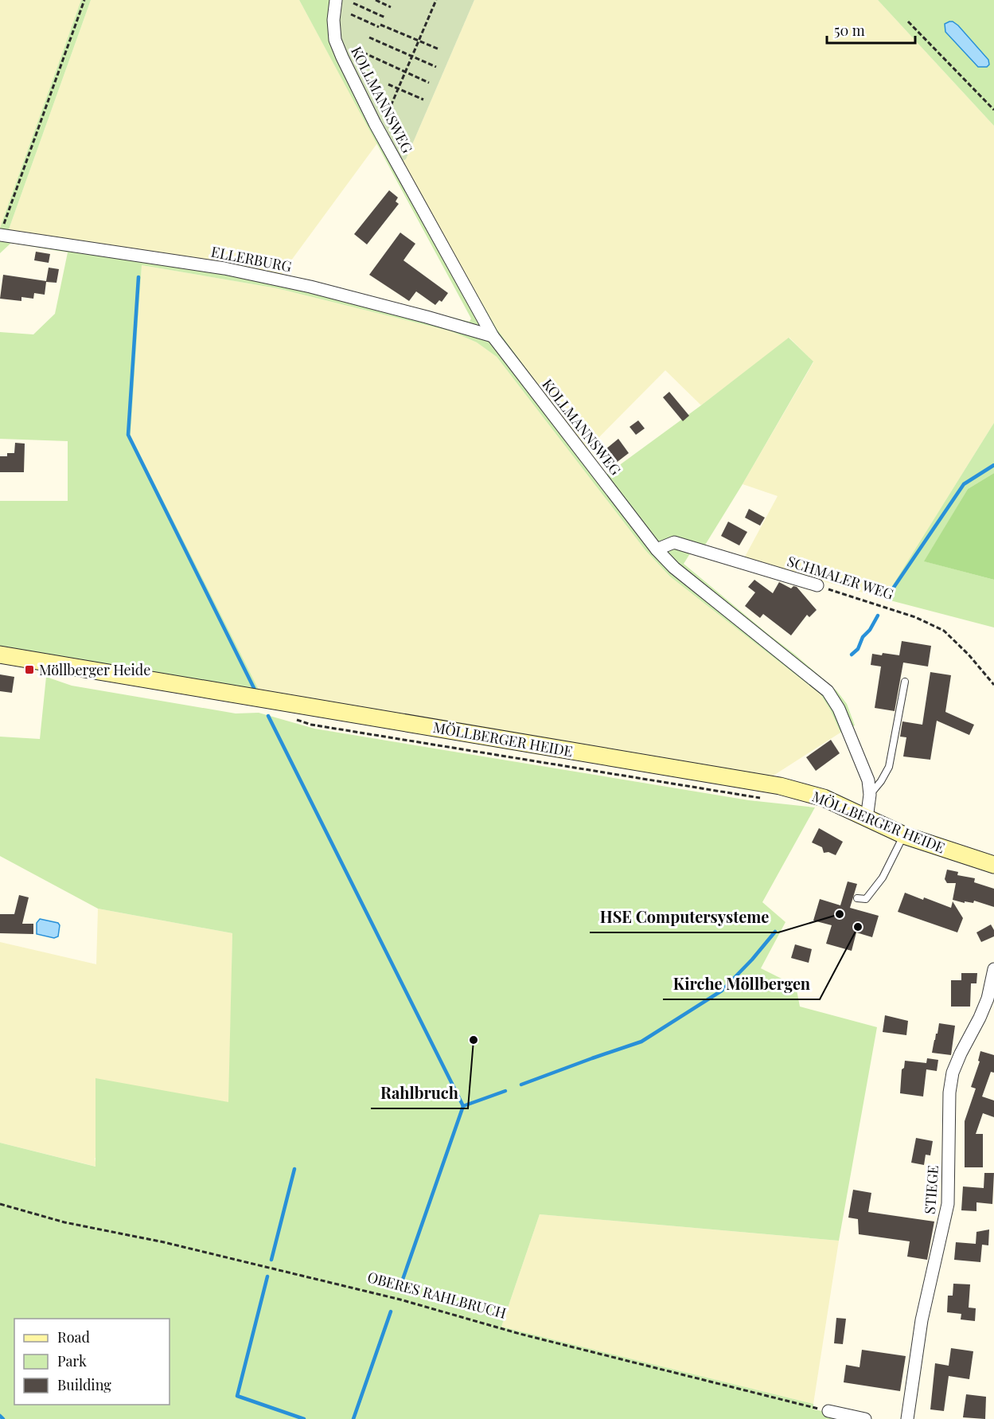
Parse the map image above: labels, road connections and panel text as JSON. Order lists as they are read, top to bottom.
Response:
{
  "streets": {
    "street": [
      "KOLLMANNSWEG",
      "ELLERBURG",
      "SCHMALER WEG",
      "MÖLLBERGER HEIDE",
      "STIEGE"
    ],
    "path": ["OBERES RAHLBRUCH"]
  },
  "crossings": [
    ["KOLLMANNSWEG", "ELLERBURG"],
    ["KOLLMANNSWEG", "SCHMALER WEG"],
    ["KOLLMANNSWEG", "MÖLLBERGER HEIDE"]
  ],
  "places": {
    "transit": ["Möllberger Heide"],
    "other": ["HSE Computersysteme", "Kirche Möllbergen", "Rahlbruch"]
  },
  "legend": ["Road", "Park", "Building"],
  "scale_bar": "50 m"
}
